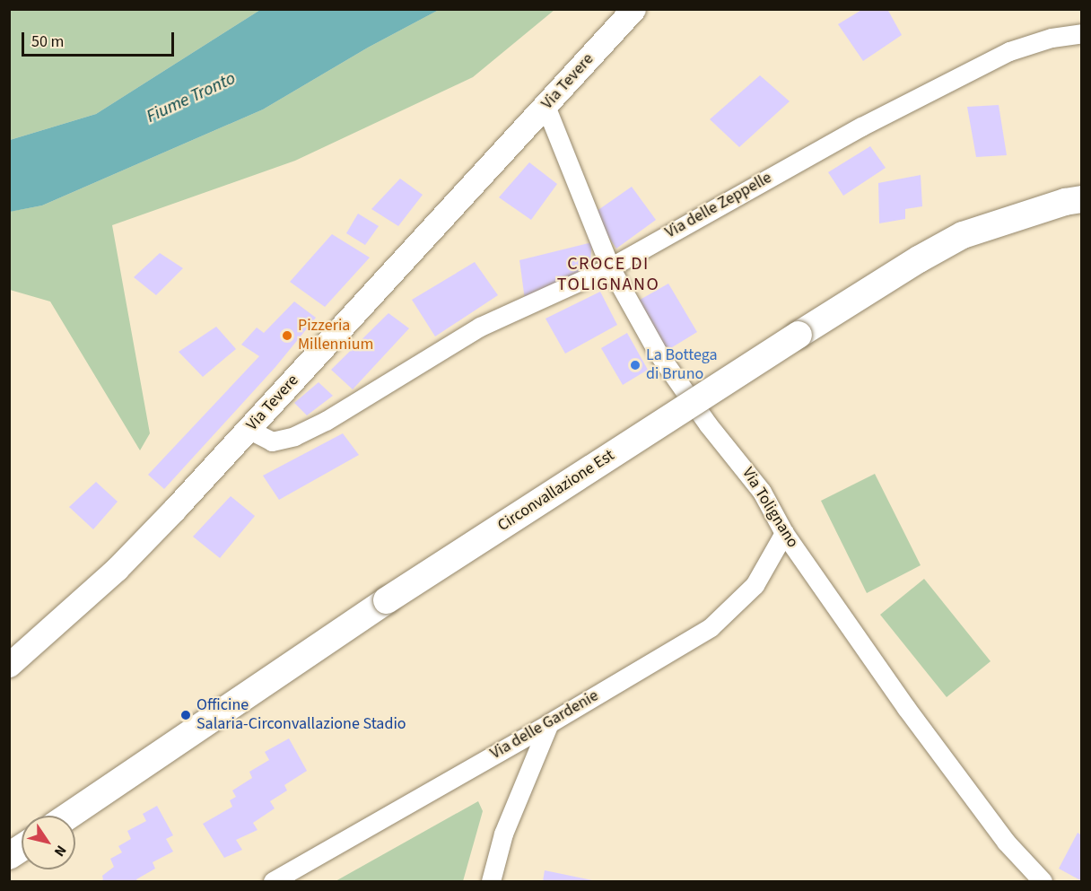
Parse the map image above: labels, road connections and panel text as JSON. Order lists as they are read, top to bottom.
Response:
{
  "streets": {
    "main road": ["Circonvallazione Est"],
    "street": [
      "Via Tevere",
      "Via delle Zeppelle",
      "Via Tolignano",
      "Via delle Gardenie"
    ]
  },
  "crossings": [
    ["Via Tevere", "Via delle Zeppelle"],
    ["Via Tevere", "Via Tolignano"],
    ["Via delle Zeppelle", "Via Tolignano"],
    ["Via Tolignano", "Via delle Gardenie"]
  ],
  "districts": ["CROCE DI TOLIGNANO"],
  "water": ["Fiume Tronto"],
  "places": ["Pizzeria Millennium", "La Bottega di Bruno", "Officine Salaria-Circonvallazione Stadio"],
  "scale_bar": "50 m",
  "north": "bottom right"
}
